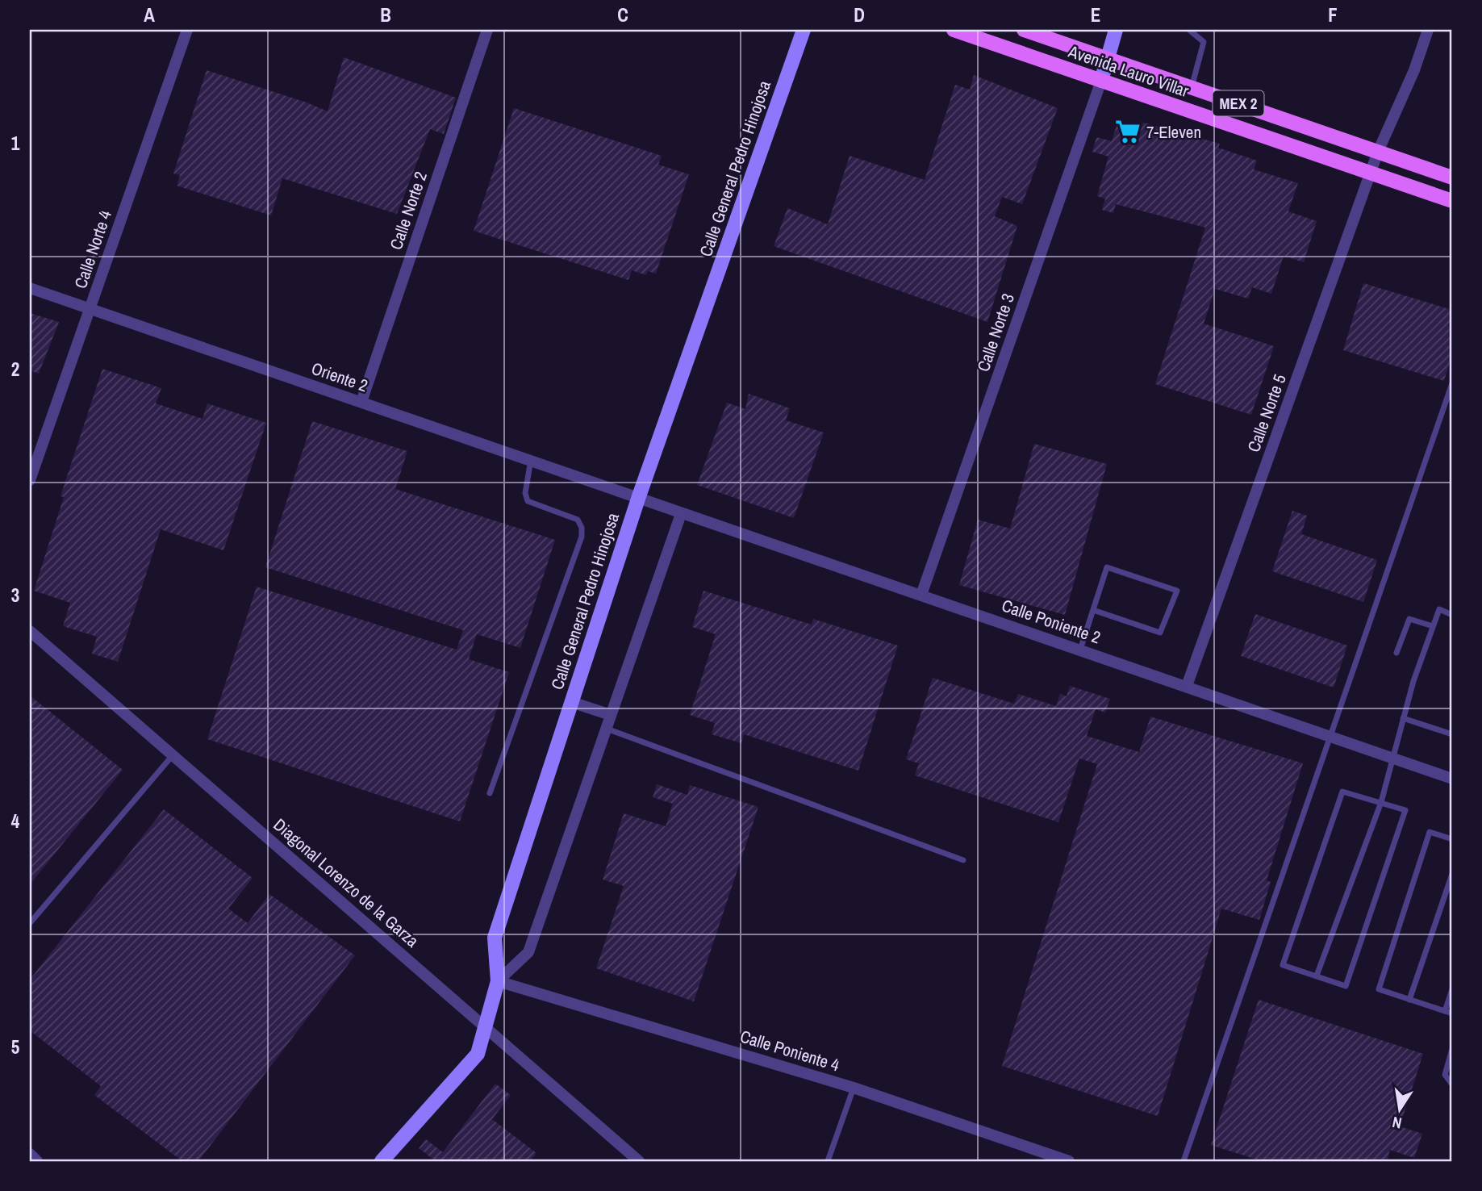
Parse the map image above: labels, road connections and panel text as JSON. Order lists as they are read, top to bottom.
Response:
{
  "streets": {
    "main road": ["Avenida Lauro Villar", "MEX 2"],
    "street": [
      "Calle General Pedro Hinojosa",
      "Calle Norte 2",
      "Calle Norte 4",
      "Calle Norte 3",
      "Oriente 2",
      "Calle Norte 5",
      "Calle Poniente 2",
      "Diagonal Lorenzo de la Garza",
      "Calle Poniente 4"
    ]
  },
  "crossings": [
    ["Avenida Lauro Villar", "Calle Norte 3"],
    ["Avenida Lauro Villar", "Calle Norte 5"],
    ["Calle General Pedro Hinojosa", "Oriente 2"],
    ["Calle General Pedro Hinojosa", "Calle Poniente 2"],
    ["Calle General Pedro Hinojosa", "Diagonal Lorenzo de la Garza"],
    ["Calle General Pedro Hinojosa", "Calle Poniente 4"],
    ["Calle Norte 2", "Oriente 2"],
    ["Calle Norte 4", "Oriente 2"],
    ["Calle Norte 3", "Calle Poniente 2"],
    ["Oriente 2", "Calle Poniente 2"],
    ["Calle Norte 5", "Calle Poniente 2"]
  ],
  "places": {
    "supermarket": ["7-Eleven"]
  },
  "north": "bottom",
  "grid": {
    "columns": [
      "A",
      "B",
      "C",
      "D",
      "E",
      "F"
    ],
    "rows": [
      "1",
      "2",
      "3",
      "4",
      "5"
    ]
  }
}
